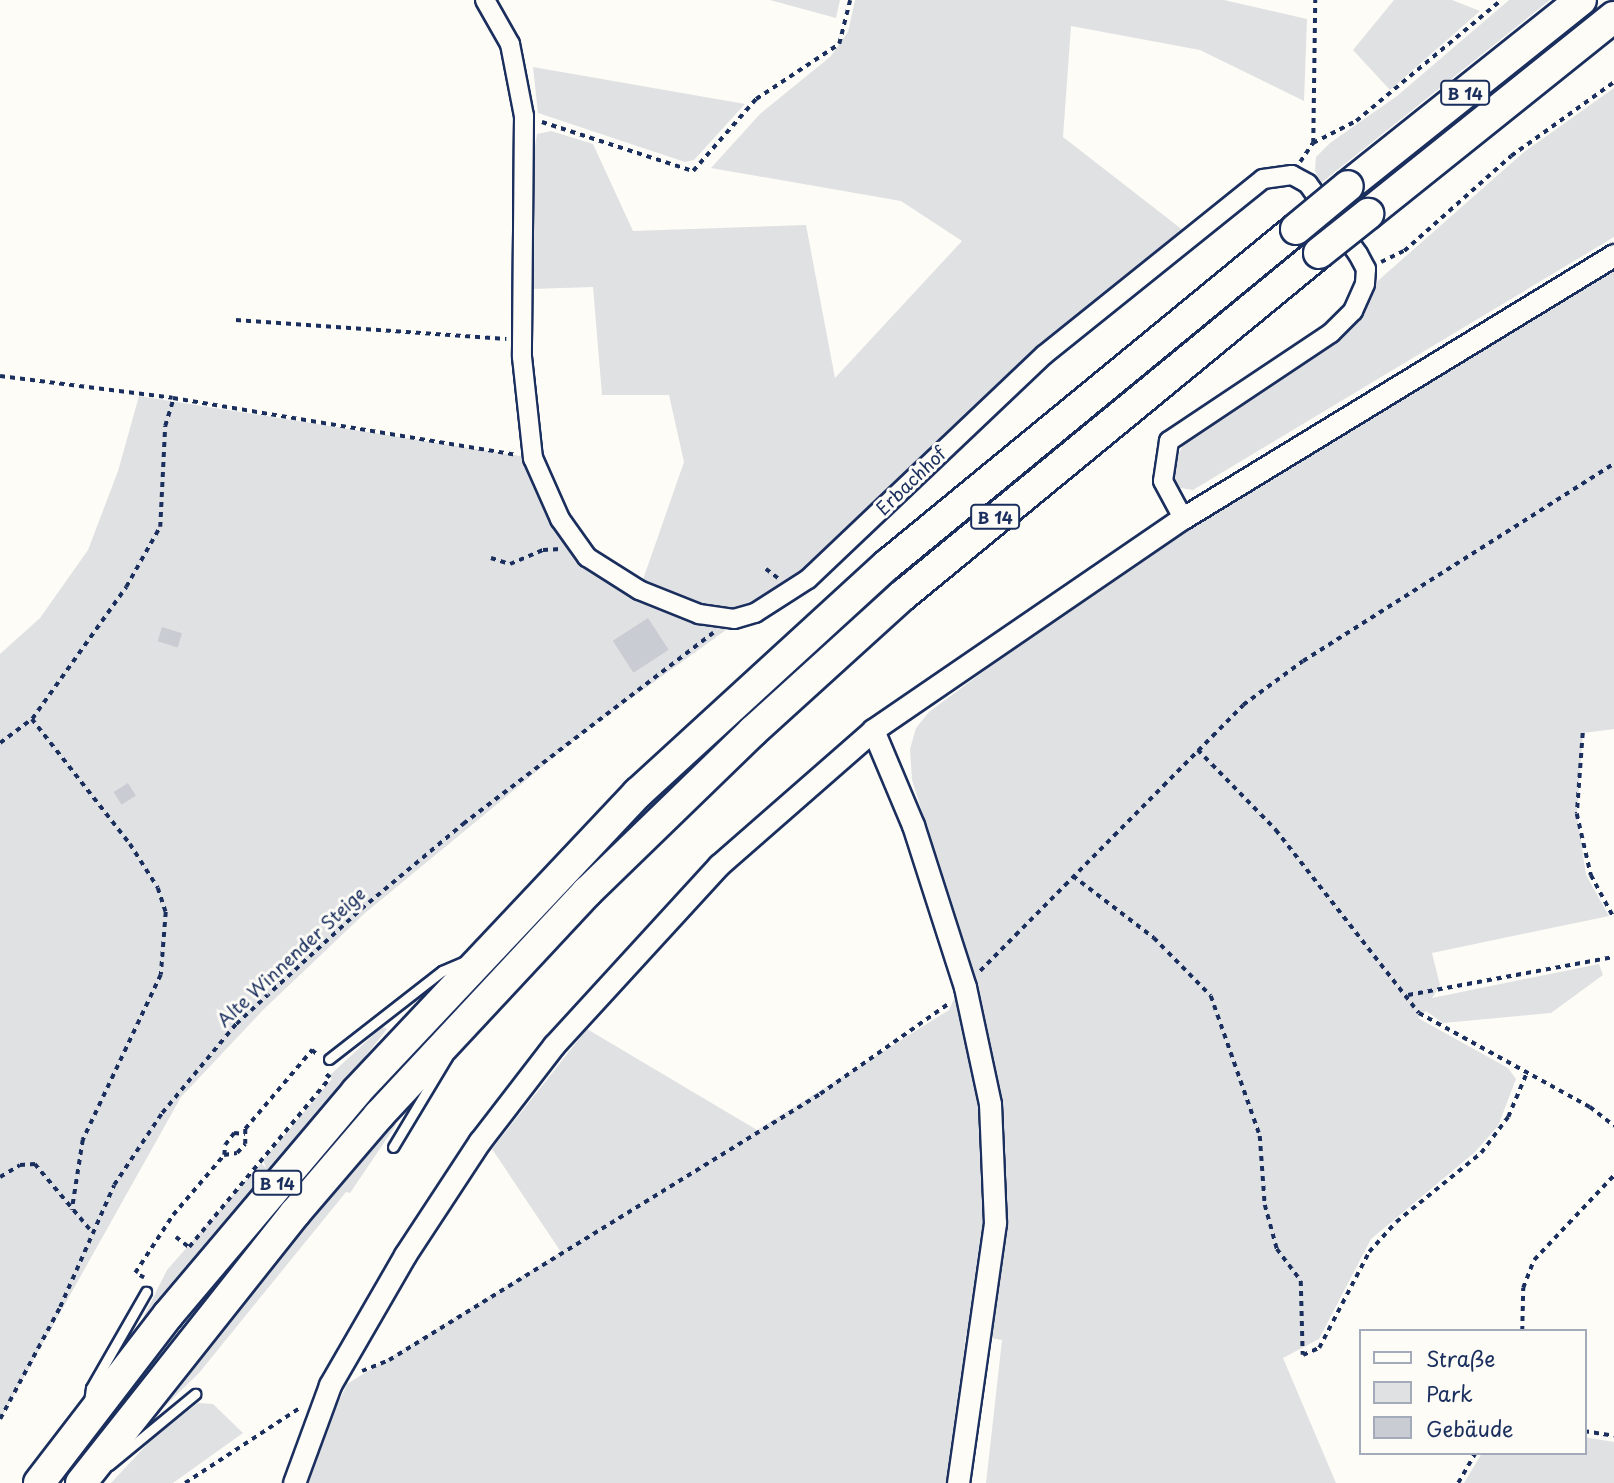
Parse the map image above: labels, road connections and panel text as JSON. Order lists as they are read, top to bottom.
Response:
{
  "streets": {
    "highway": ["B 14"],
    "street": ["Erbachhof"],
    "path": ["Alte Winnender Steige"]
  },
  "crossings": [
    ["Erbachhof", "Alte Winnender Steige"]
  ],
  "legend": ["Straße", "Park", "Gebäude"]
}
